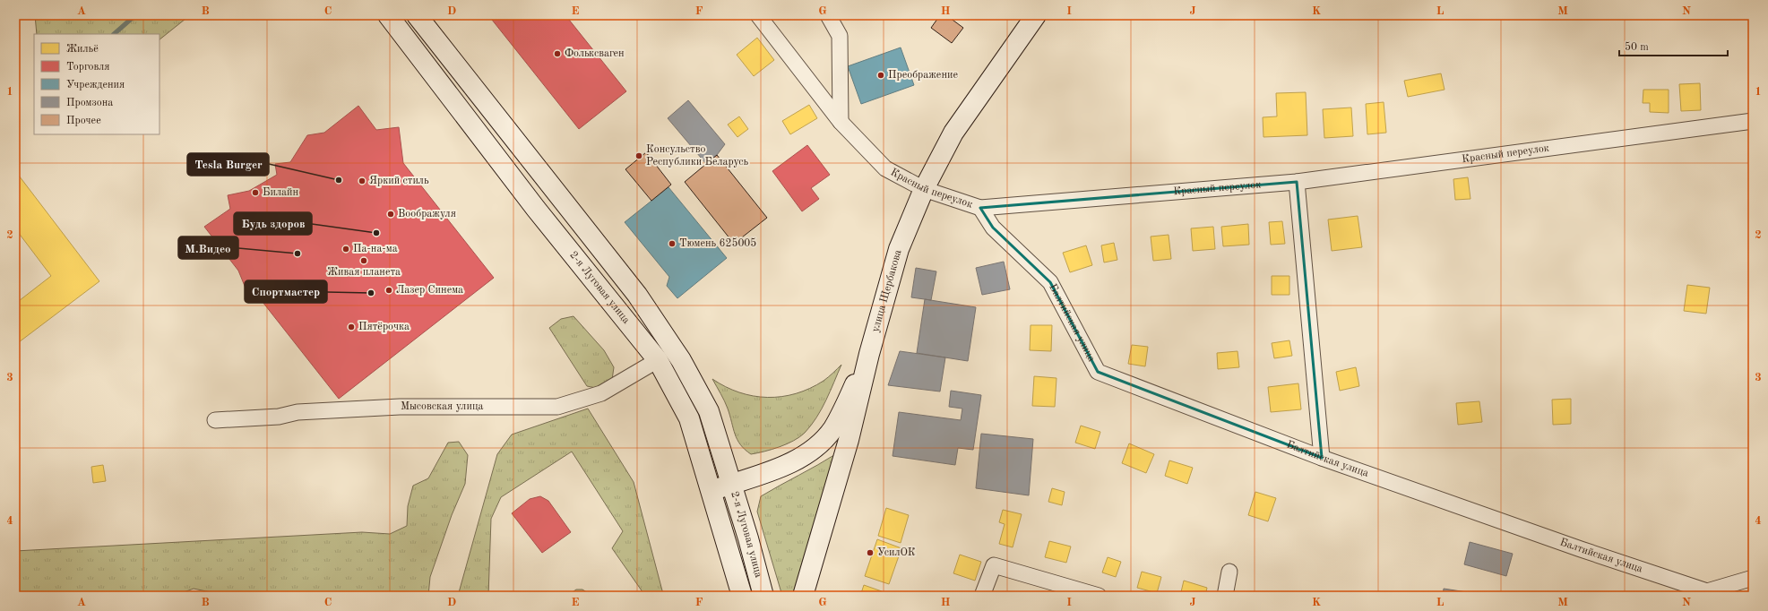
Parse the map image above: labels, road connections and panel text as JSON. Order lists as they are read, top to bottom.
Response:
{
  "streets": {
    "main road": ["2-я Луговая улица", "улица Щербакова"],
    "street": ["Красный переулок", "Балтийская улица", "Мысовская улица"]
  },
  "crossings": [
    ["Красный переулок", "улица Щербакова"],
    ["Красный переулок", "Балтийская улица"],
    ["2-я Луговая улица", "Мысовская улица"]
  ],
  "places": [
    "Фольксваген",
    "Преображение",
    "Консульство Республики Беларусь",
    "Tesla Burger",
    "Яркий стиль",
    "Билайн",
    "Воображуля",
    "Будь здоров",
    "Тюмень 625005",
    "Па-на-ма",
    "М.Видео",
    "Живая планета",
    "Лазер Синема",
    "Спортмастер",
    "Пятёрочка",
    "УсилОК"
  ],
  "legend": [
    "Жильё",
    "Торговля",
    "Учреждения",
    "Промзона",
    "Прочее"
  ],
  "scale_bar": "50 m",
  "grid": {
    "columns": [
      "A",
      "B",
      "C",
      "D",
      "E",
      "F",
      "G",
      "H",
      "I",
      "J",
      "K",
      "L",
      "M",
      "N"
    ],
    "rows": [
      "1",
      "2",
      "3",
      "4"
    ]
  }
}
